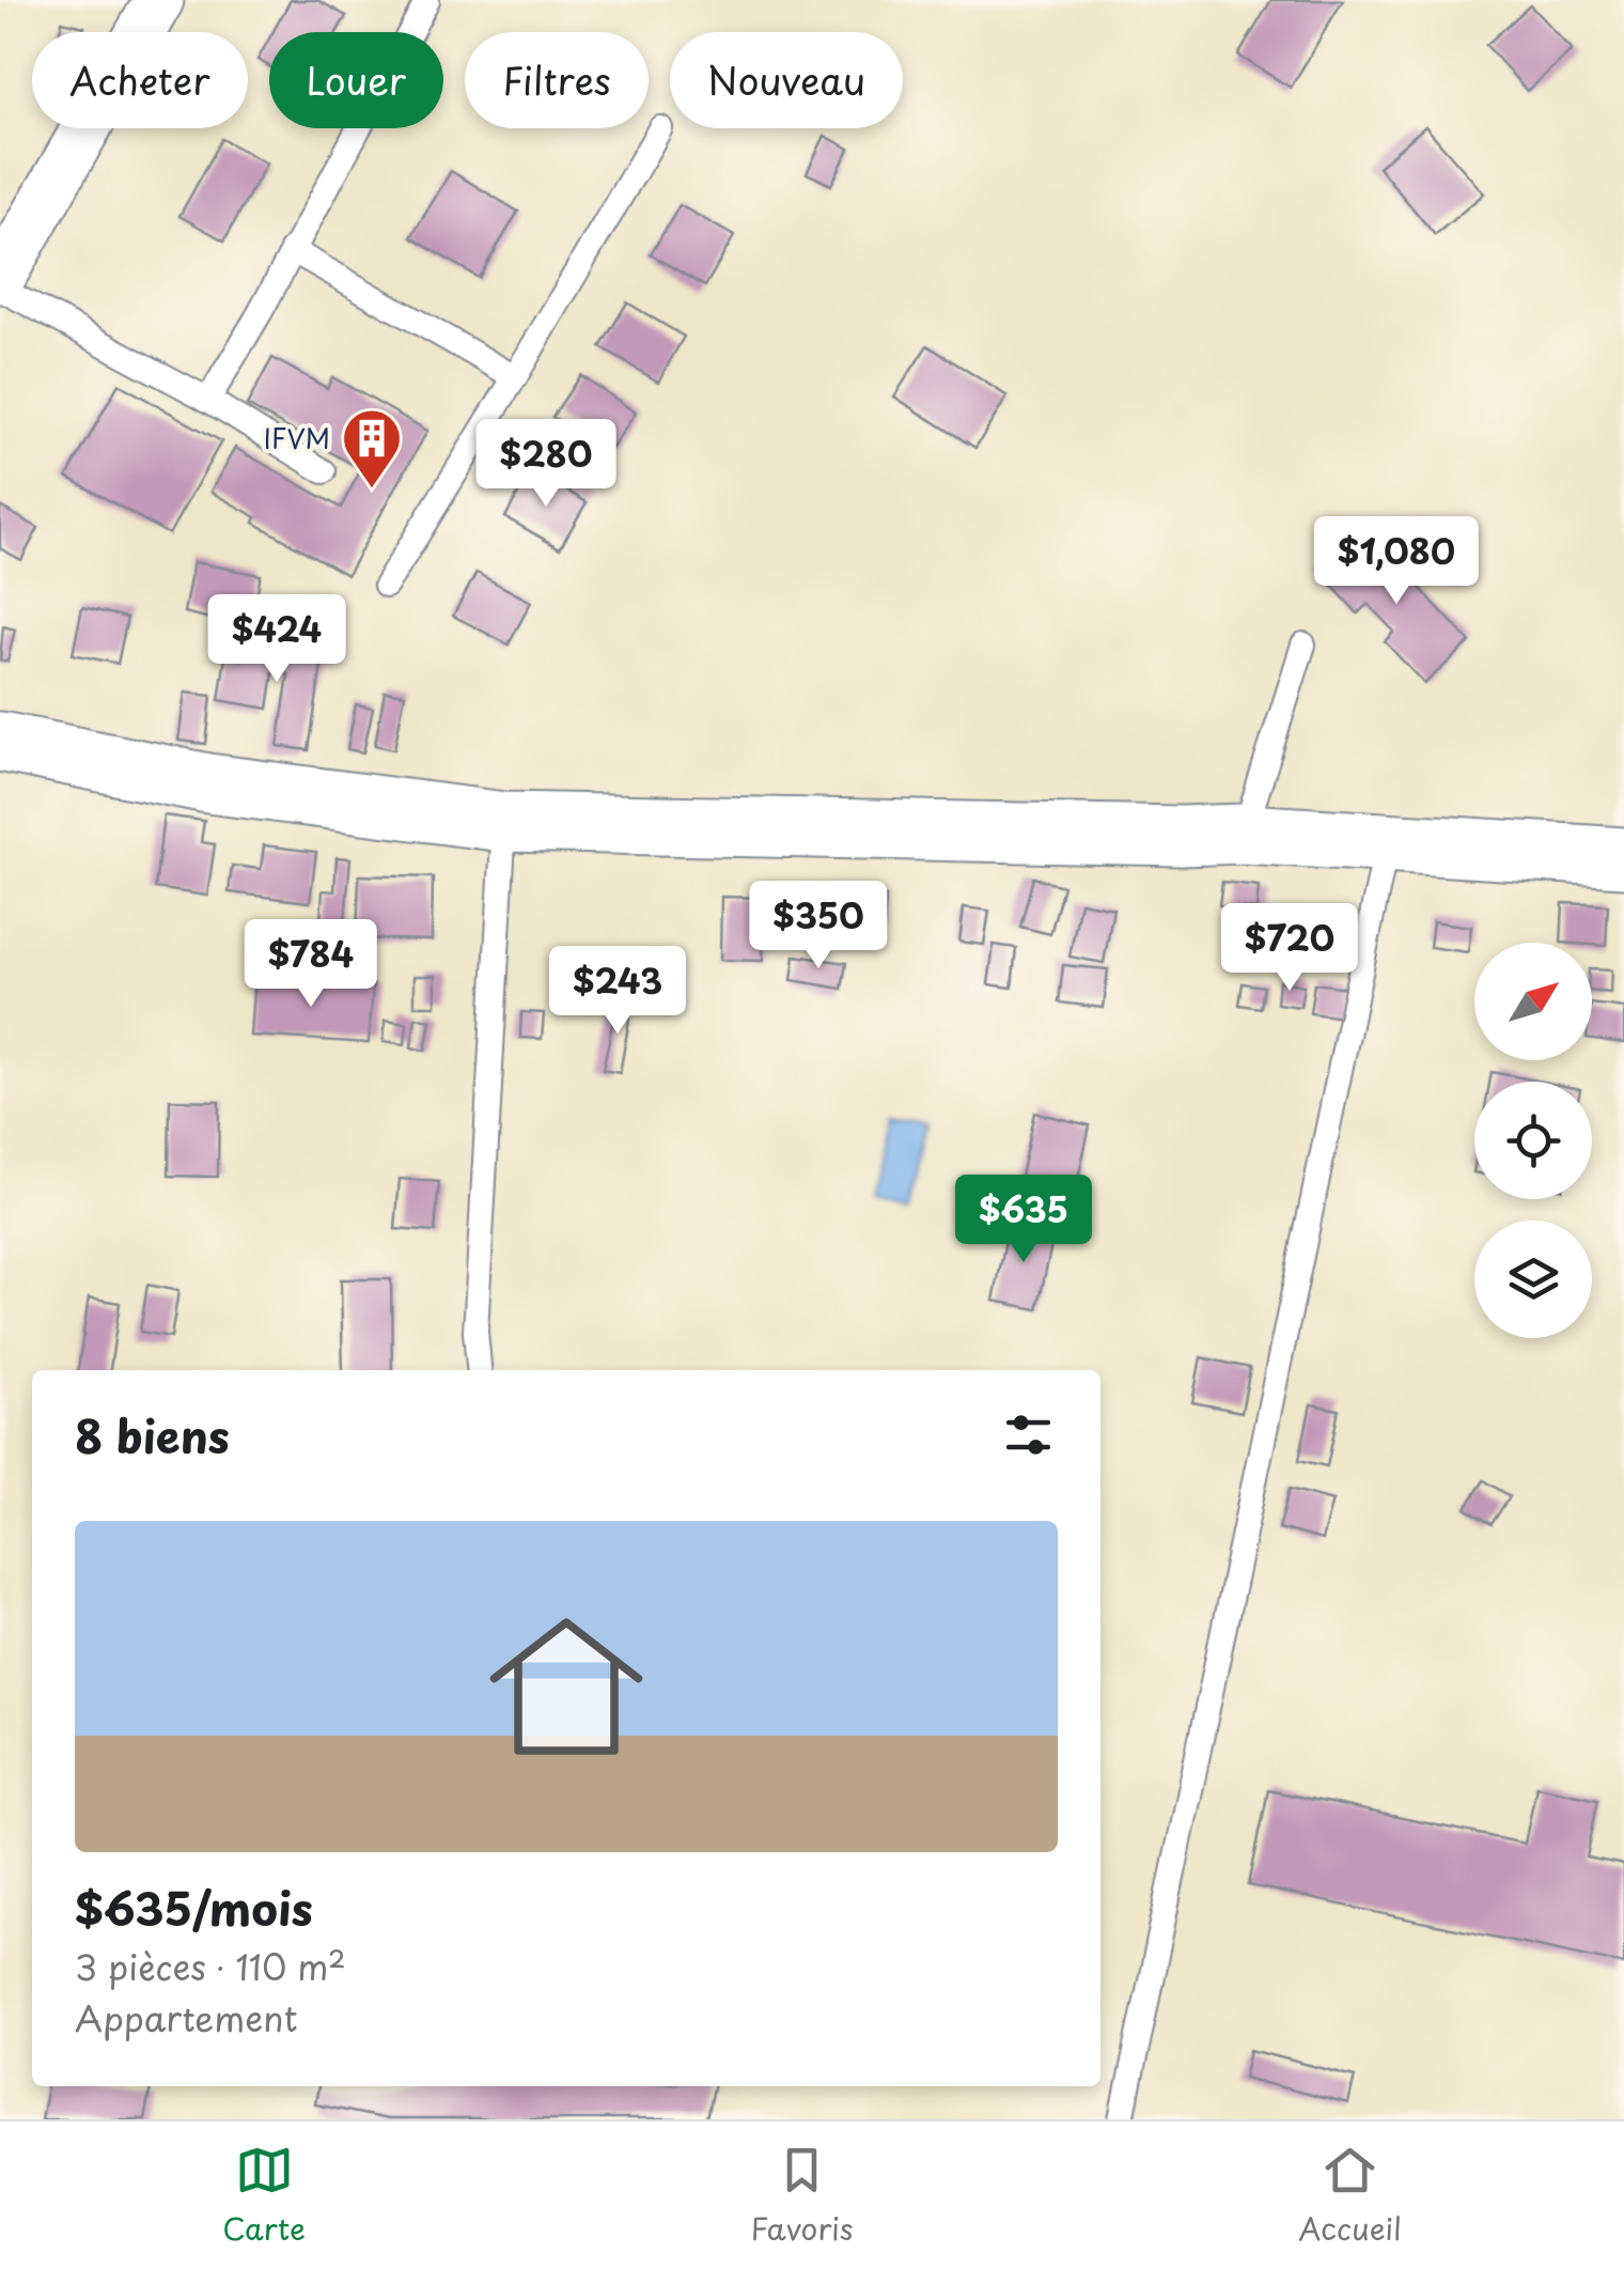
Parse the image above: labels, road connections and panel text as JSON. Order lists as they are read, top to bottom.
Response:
{
  "places": {
    "building": ["IFVM"]
  },
  "north": "top right",
  "page": {
    "chip": [
      "Acheter",
      "Louer",
      "Filtres",
      "Nouveau"
    ],
    "price": [
      "$280",
      "$1,080",
      "$424",
      "$350",
      "$720",
      "$784",
      "$243",
      "$635"
    ],
    "heading": "8 biens",
    "list": [
      {
        "name": "$635/mois",
        "note": "3 pièces · 110 m² · Appartement"
      }
    ],
    "tabs": ["Carte", "Favoris", "Accueil"]
  }
}
